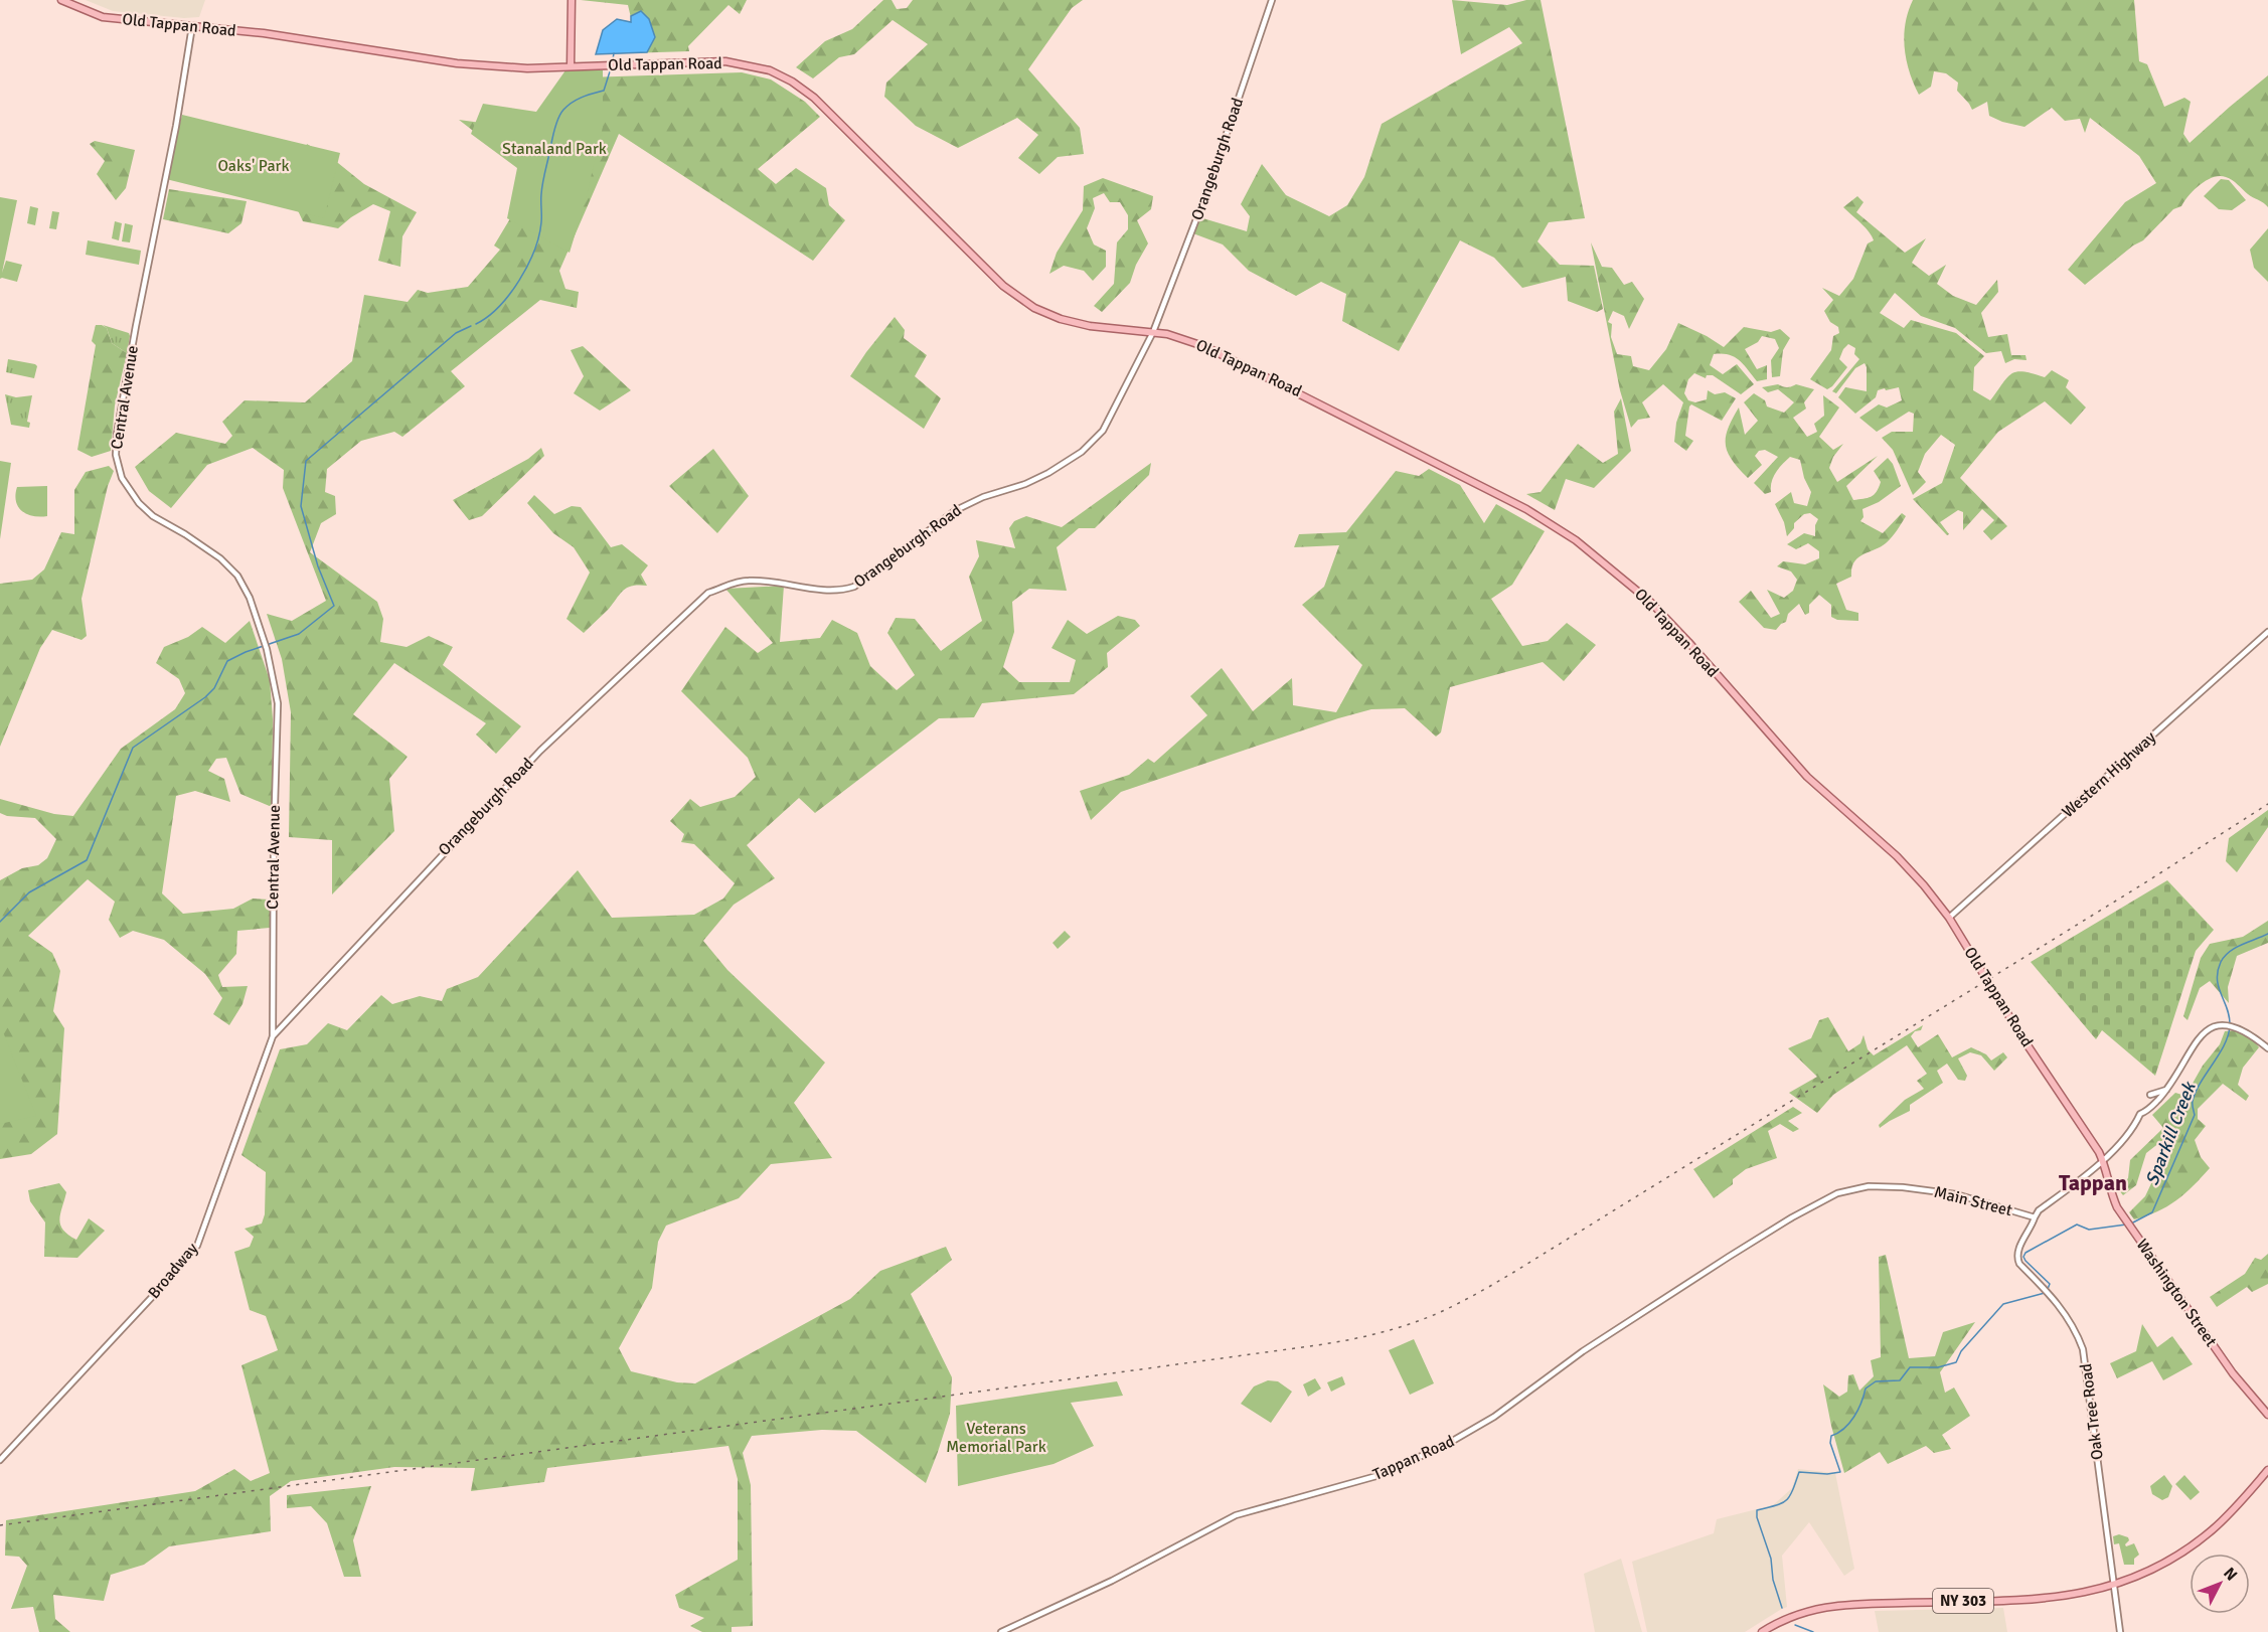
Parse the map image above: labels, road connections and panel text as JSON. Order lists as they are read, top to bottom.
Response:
{
  "streets": {
    "main road": ["Old Tappan Road", "Washington Street", "NY 303"],
    "street": [
      "Orangeburgh Road",
      "Central Avenue",
      "Western Highway",
      "Main Street",
      "Broadway",
      "Oak Tree Road",
      "Tappan Road"
    ]
  },
  "crossings": [
    ["Old Tappan Road", "Orangeburgh Road"],
    ["Old Tappan Road", "Central Avenue"],
    ["Old Tappan Road", "Western Highway"],
    ["Old Tappan Road", "Main Street"],
    ["Old Tappan Road", "Washington Street"],
    ["Orangeburgh Road", "Central Avenue"],
    ["Orangeburgh Road", "Broadway"],
    ["Central Avenue", "Broadway"],
    ["Main Street", "Washington Street"],
    ["Main Street", "Oak Tree Road"],
    ["Main Street", "Tappan Road"],
    ["Oak Tree Road", "NY 303"]
  ],
  "districts": ["Tappan"],
  "water": ["Sparkill Creek"],
  "parks": ["Stanaland Park", "Oaks' Park", "Veterans Memorial Park"],
  "north": "top right"
}
